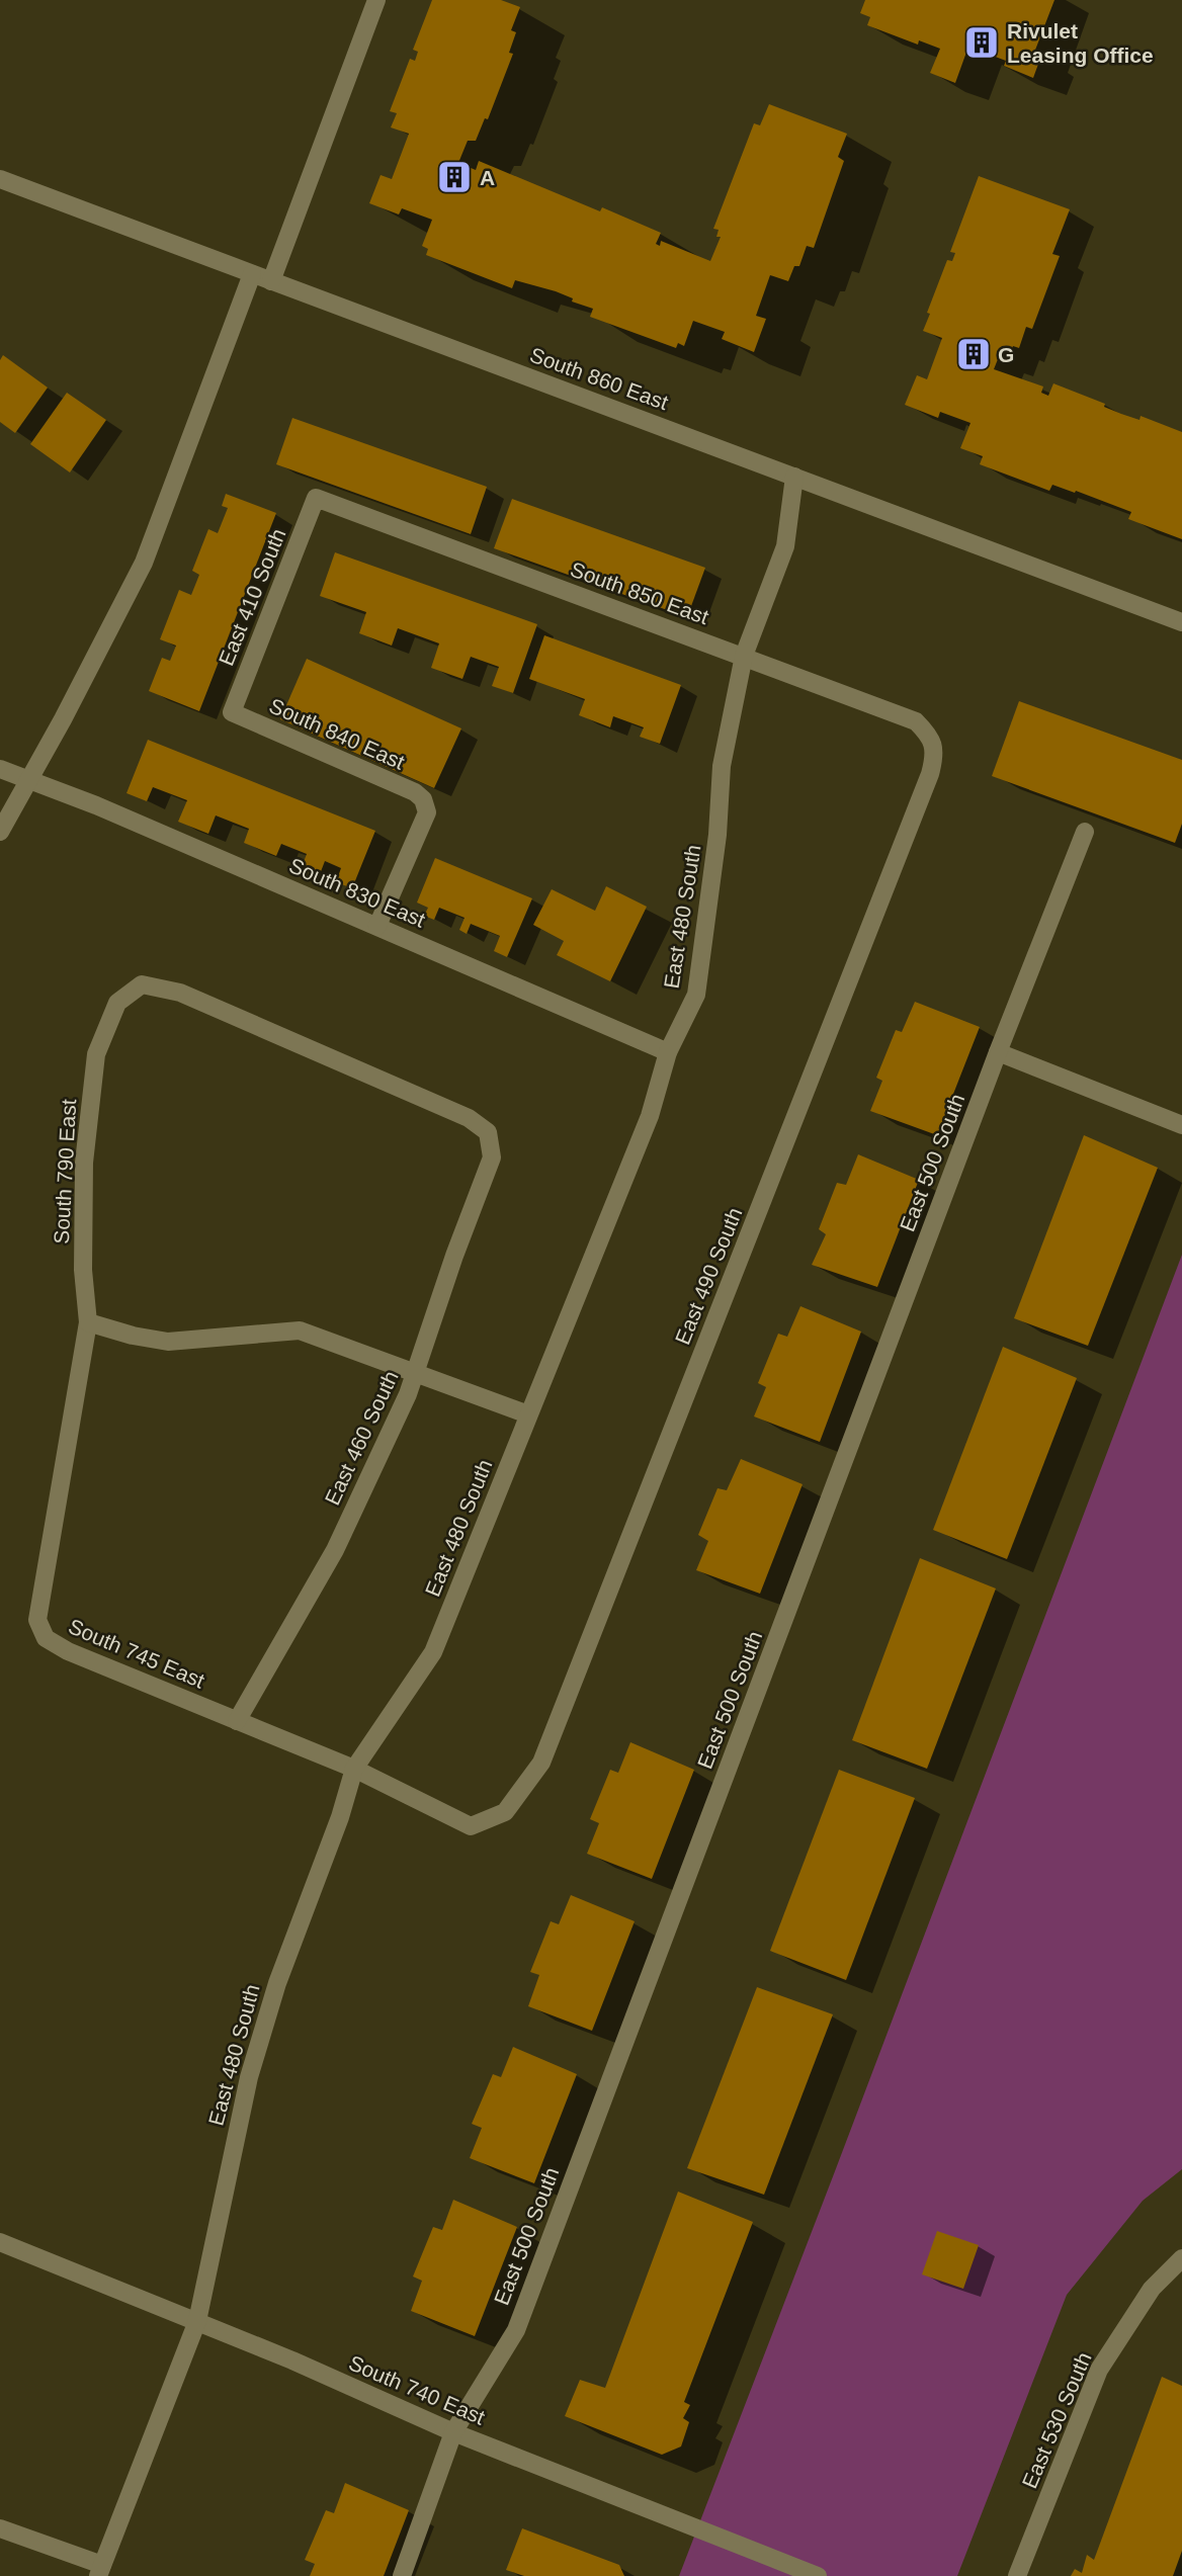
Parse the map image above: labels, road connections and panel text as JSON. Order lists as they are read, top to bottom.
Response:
{
  "streets": {
    "street": [
      "South 860 East",
      "South 850 East",
      "East 410 South",
      "South 840 East",
      "South 830 East",
      "East 480 South",
      "East 500 South",
      "South 790 East",
      "East 490 South",
      "East 460 South",
      "South 745 East",
      "South 740 East",
      "East 530 South"
    ]
  },
  "crossings": [
    ["South 860 East", "East 480 South"],
    ["South 850 East", "East 410 South"],
    ["South 850 East", "East 480 South"],
    ["South 850 East", "East 490 South"],
    ["East 410 South", "South 840 East"],
    ["South 840 East", "South 830 East"],
    ["South 830 East", "East 480 South"],
    ["East 480 South", "South 745 East"],
    ["East 480 South", "South 740 East"],
    ["East 500 South", "South 740 East"],
    ["South 790 East", "East 460 South"],
    ["South 790 East", "South 745 East"],
    ["East 490 South", "South 745 East"],
    ["East 460 South", "South 745 East"]
  ],
  "places": {
    "building": ["Rivulet Leasing Office", "A", "G"]
  }
}
